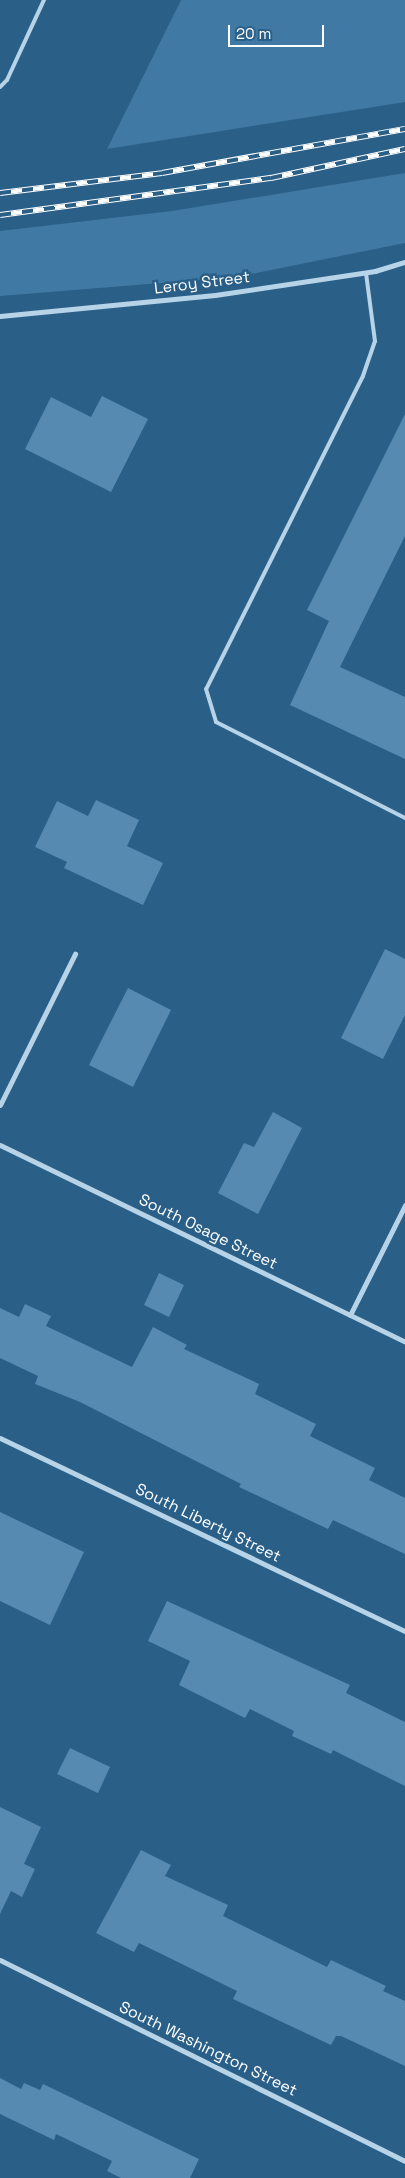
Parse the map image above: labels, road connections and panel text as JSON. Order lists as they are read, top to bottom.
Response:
{
  "streets": {
    "street": [
      "Leroy Street",
      "South Osage Street",
      "South Liberty Street",
      "South Washington Street"
    ]
  },
  "scale_bar": "20 m"
}
